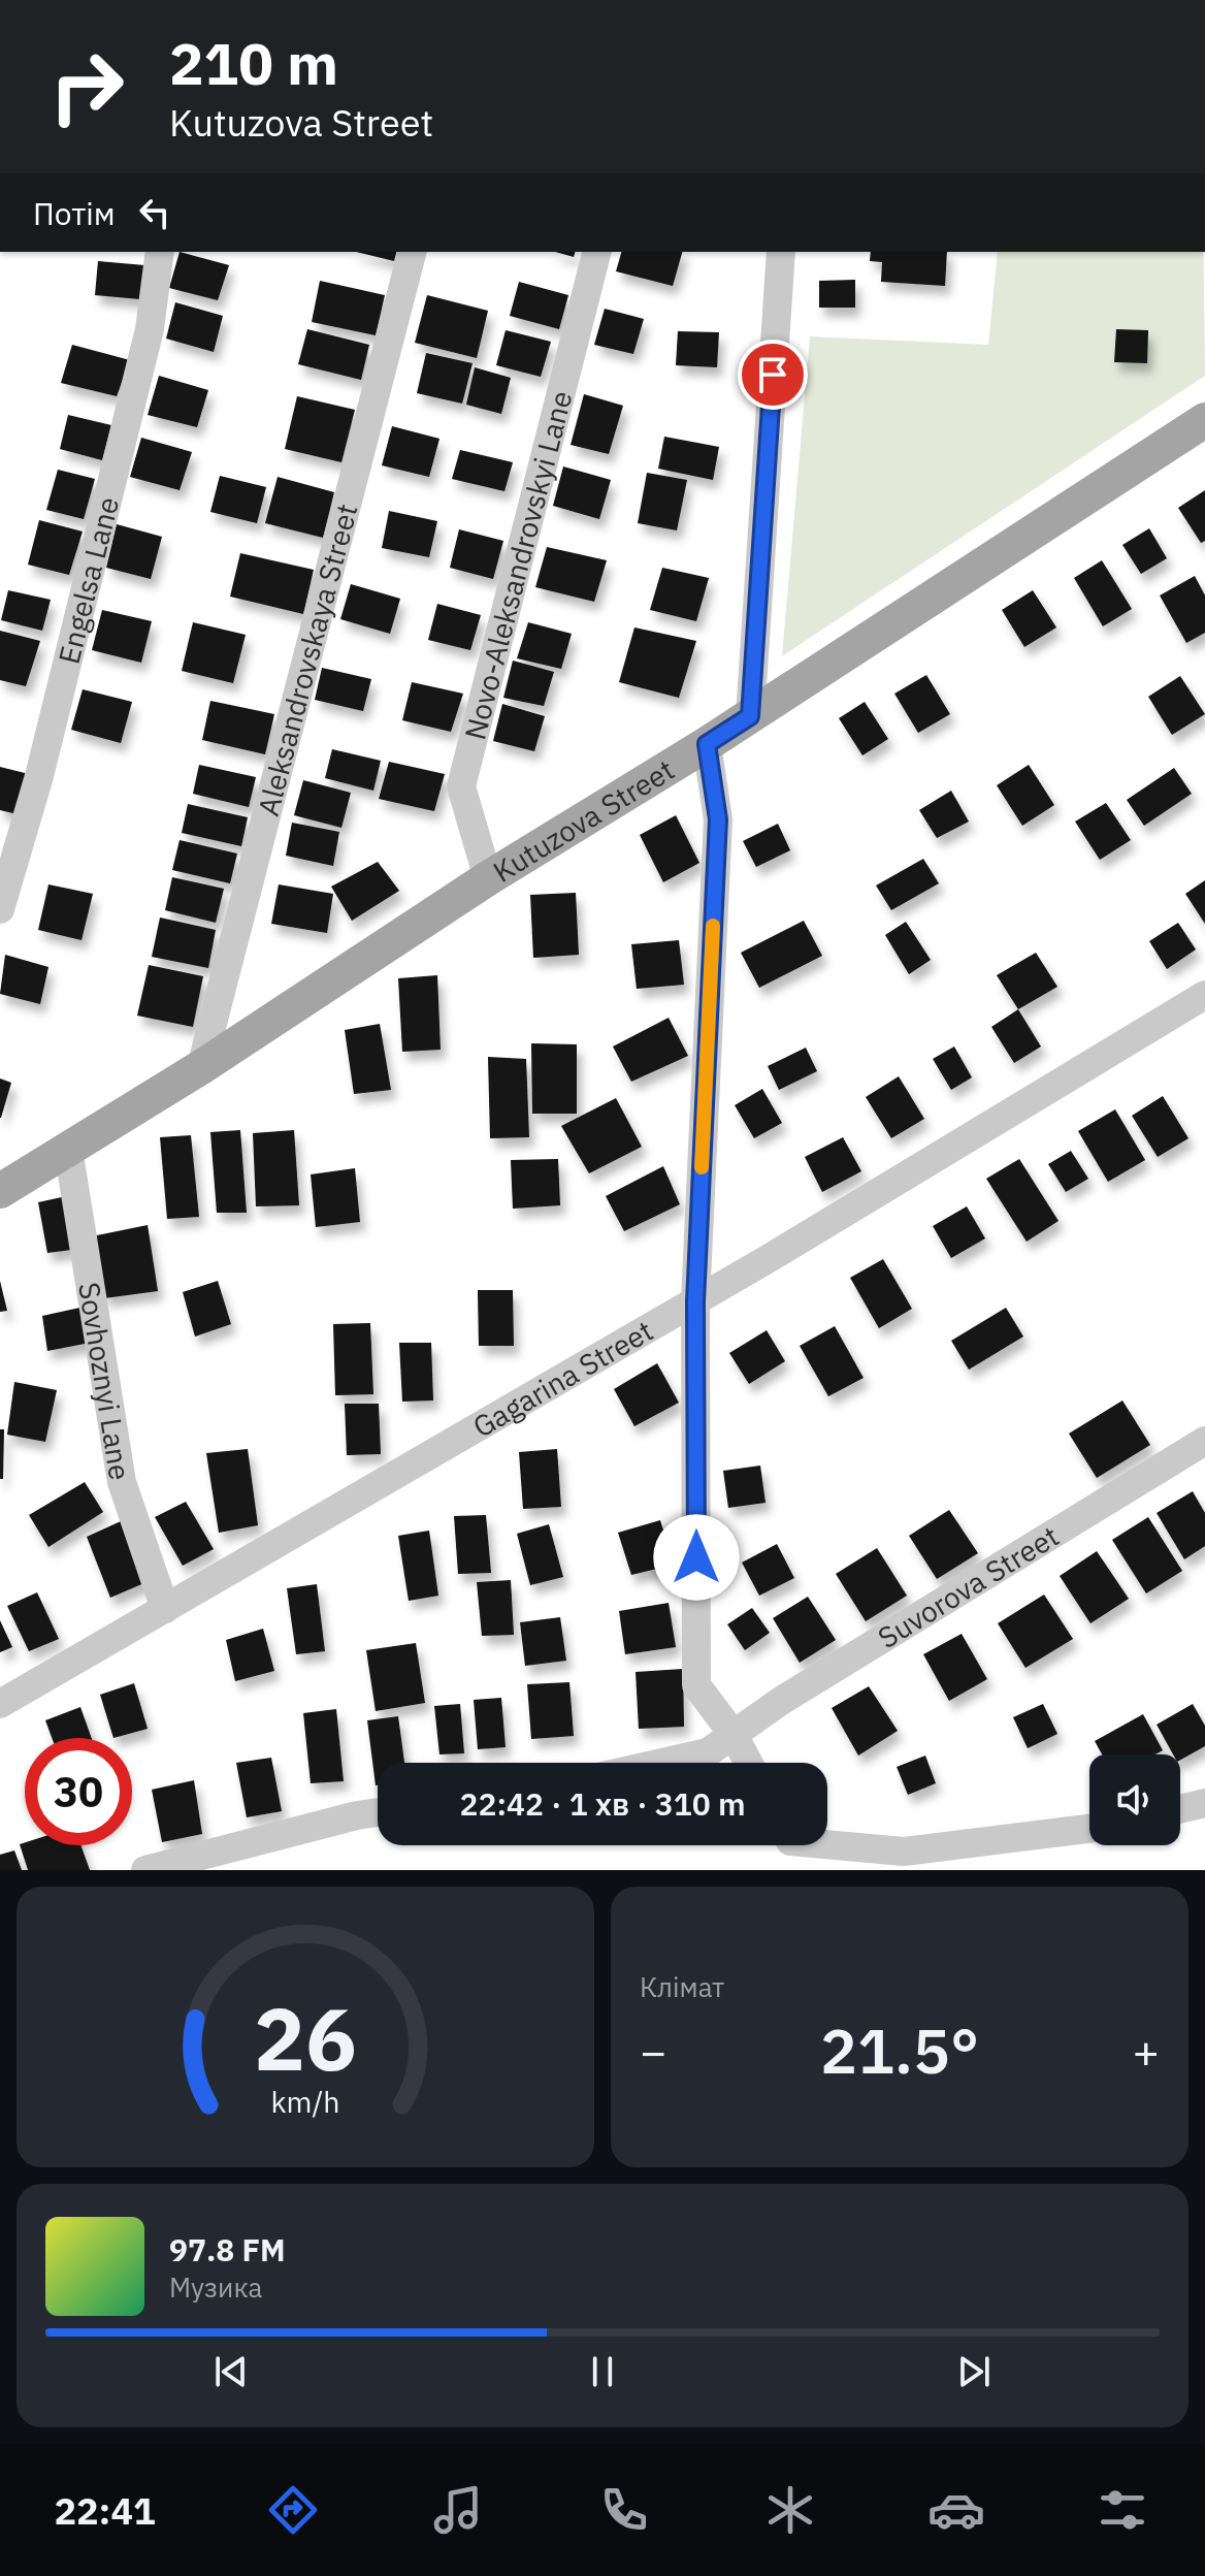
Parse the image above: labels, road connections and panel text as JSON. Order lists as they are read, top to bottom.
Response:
{
  "streets": {
    "main road": ["Kutuzova Street"],
    "street": [
      "Novo-Aleksandrovskyi Lane",
      "Engelsa Lane",
      "Aleksandrovskaya Street",
      "Gagarina Street",
      "Sovhoznyi Lane",
      "Suvorova Street"
    ]
  },
  "crossings": [
    ["Novo-Aleksandrovskyi Lane", "Kutuzova Street"],
    ["Aleksandrovskaya Street", "Kutuzova Street"],
    ["Kutuzova Street", "Sovhoznyi Lane"],
    ["Gagarina Street", "Sovhoznyi Lane"]
  ],
  "page": {
    "turn": ["210 m", "Kutuzova Street"],
    "then": "Потім",
    "limit": "30",
    "trip": "22:42 · 1 хв · 310 m",
    "tile": "Клімат",
    "heat": ["−", "21.5°", "+"],
    "song": ["97.8 FM", "Музика"],
    "tabs": "22:41",
    "gauge": ["26", "km/h"]
  }
}
